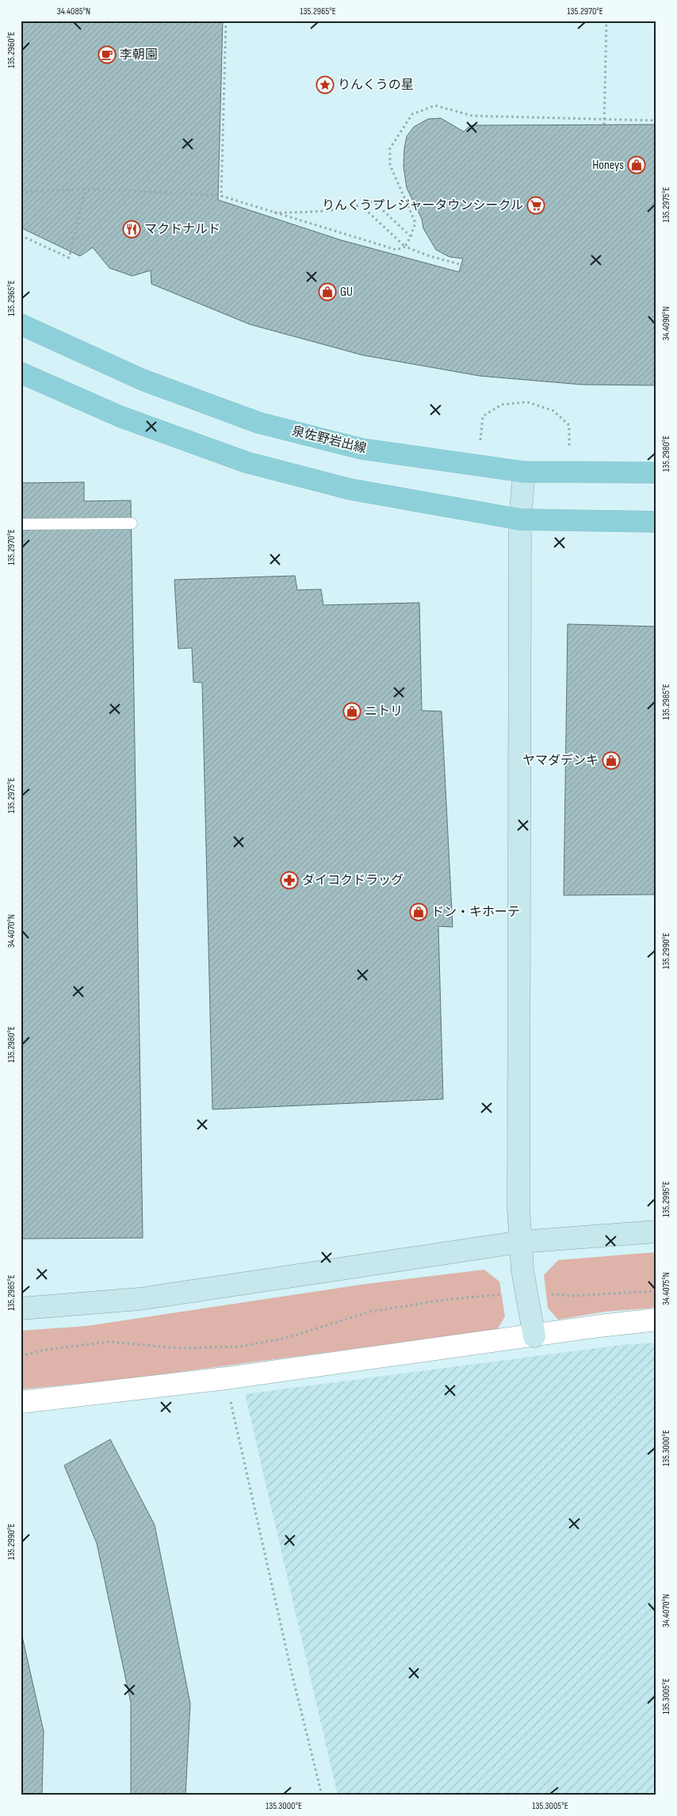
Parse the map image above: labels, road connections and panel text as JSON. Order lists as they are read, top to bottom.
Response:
{
  "streets": {
    "main road": ["泉佐野岩出線"]
  },
  "places": {
    "cafe": ["李朝園"],
    "place": ["りんくうの星"],
    "shop": [
      "Honeys",
      "GU",
      "ニトリ",
      "ヤマダデンキ",
      "ドン・キホーテ"
    ],
    "supermarket": ["りんくうプレジャータウンシークル"],
    "restaurant": ["マクドナルド"],
    "pharmacy": ["ダイコクドラッグ"]
  },
  "coordinates": [
    "34.4085°N",
    "135.2965°E",
    "135.2970°E",
    "135.2960°E",
    "135.2975°E",
    "34.4090°N",
    "135.2980°E",
    "135.2985°E",
    "34.4070°N",
    "135.2990°E",
    "135.2995°E",
    "34.4075°N",
    "135.3000°E",
    "135.3005°E"
  ]
}
